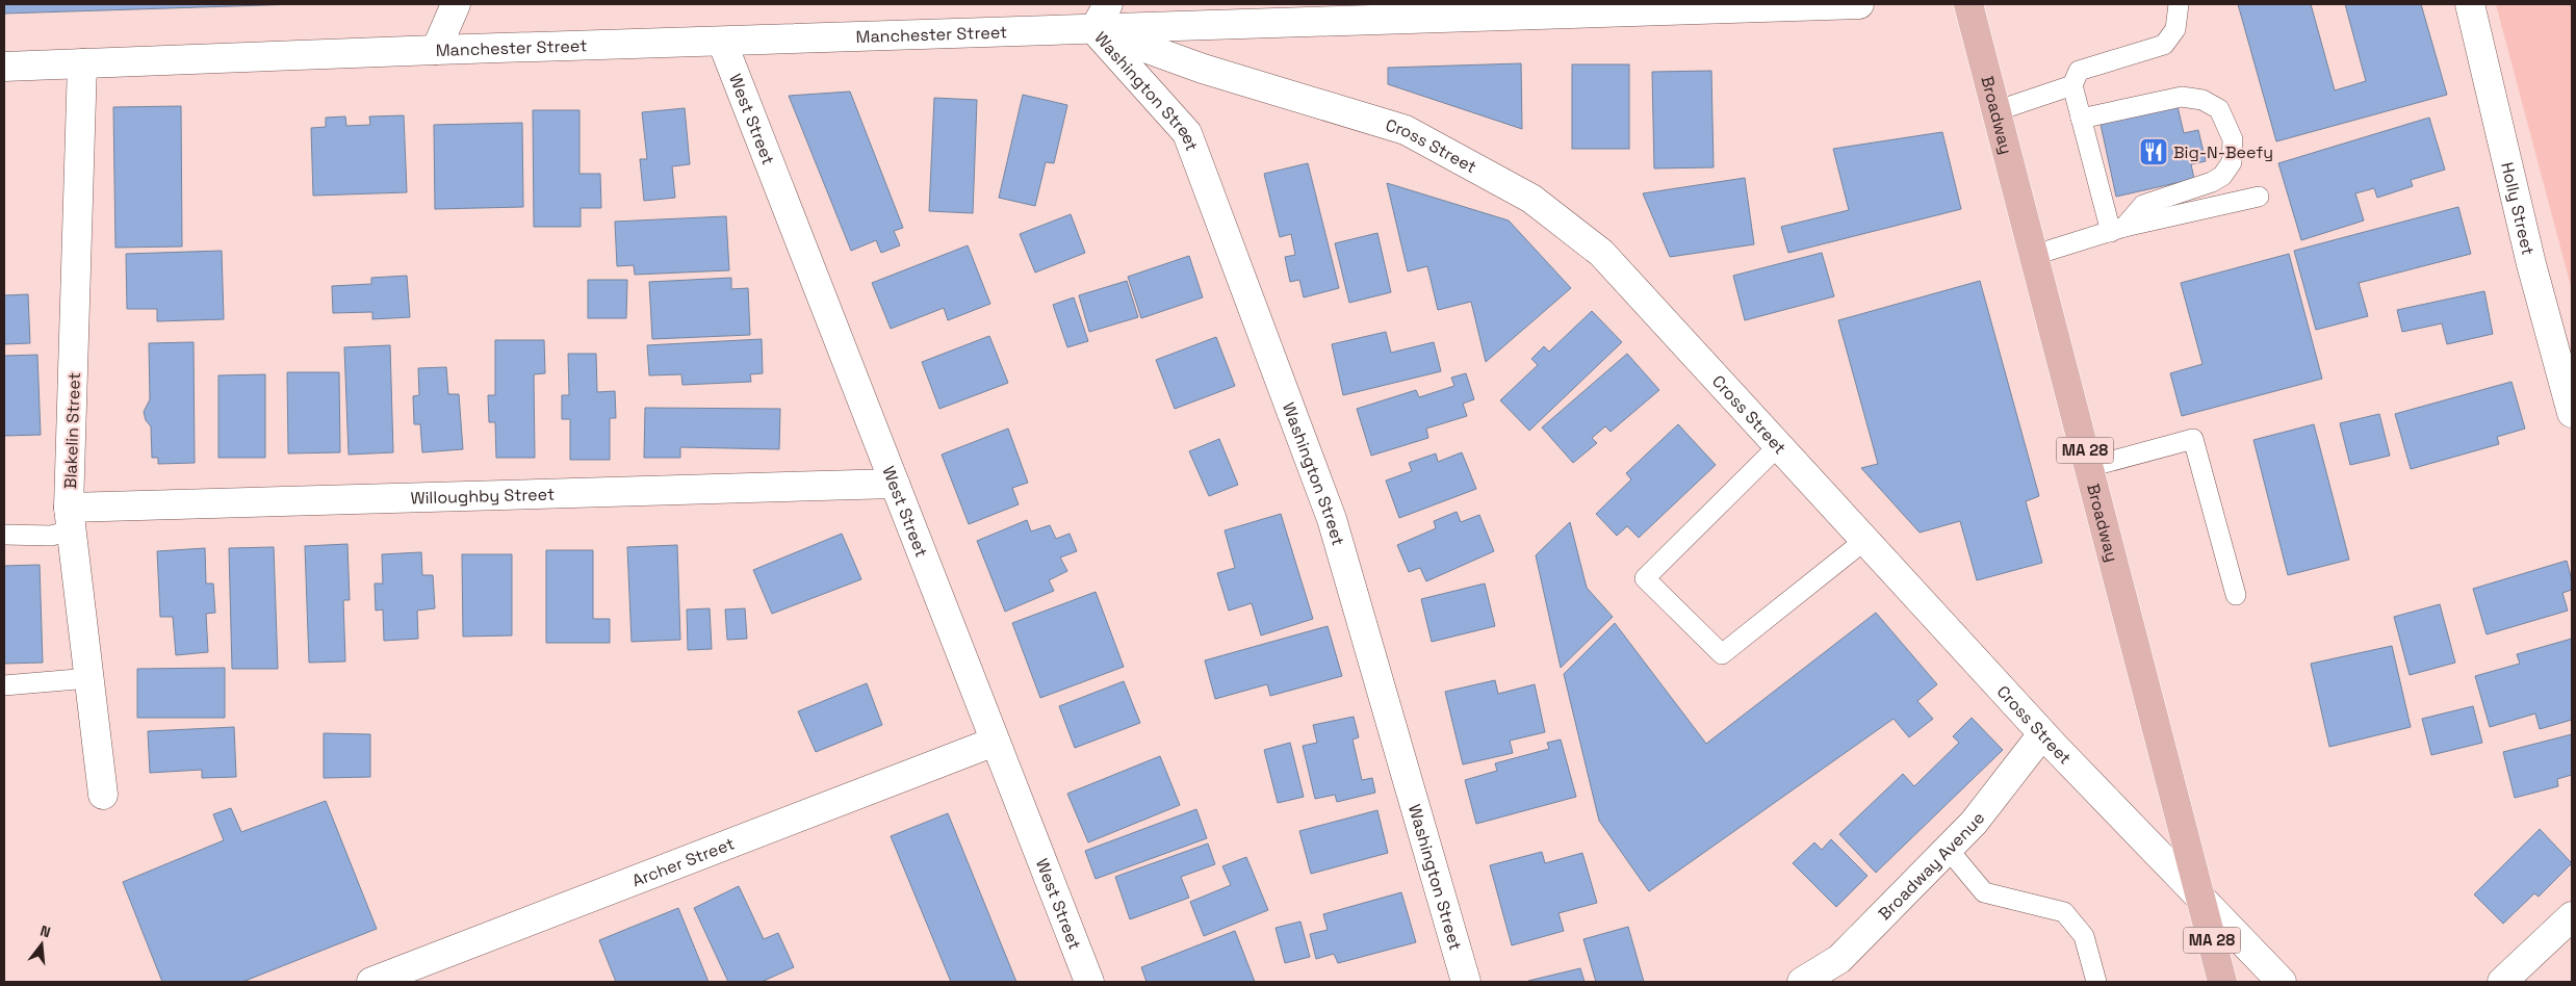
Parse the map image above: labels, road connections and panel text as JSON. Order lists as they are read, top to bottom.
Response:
{
  "streets": {
    "main road": ["Broadway", "MA 28"],
    "street": [
      "Manchester Street",
      "Washington Street",
      "West Street",
      "Cross Street",
      "Holly Street",
      "Blakelin Street",
      "Willoughby Street",
      "Archer Street",
      "Broadway Avenue"
    ]
  },
  "crossings": [
    ["Manchester Street", "Washington Street"],
    ["Manchester Street", "West Street"],
    ["Manchester Street", "Cross Street"],
    ["Manchester Street", "Blakelin Street"],
    ["Washington Street", "Cross Street"],
    ["Broadway", "Cross Street"],
    ["West Street", "Willoughby Street"],
    ["West Street", "Archer Street"],
    ["Cross Street", "Broadway Avenue"],
    ["Blakelin Street", "Willoughby Street"]
  ],
  "places": {
    "restaurant": ["Big-N-Beefy"]
  },
  "north": "top"
}
